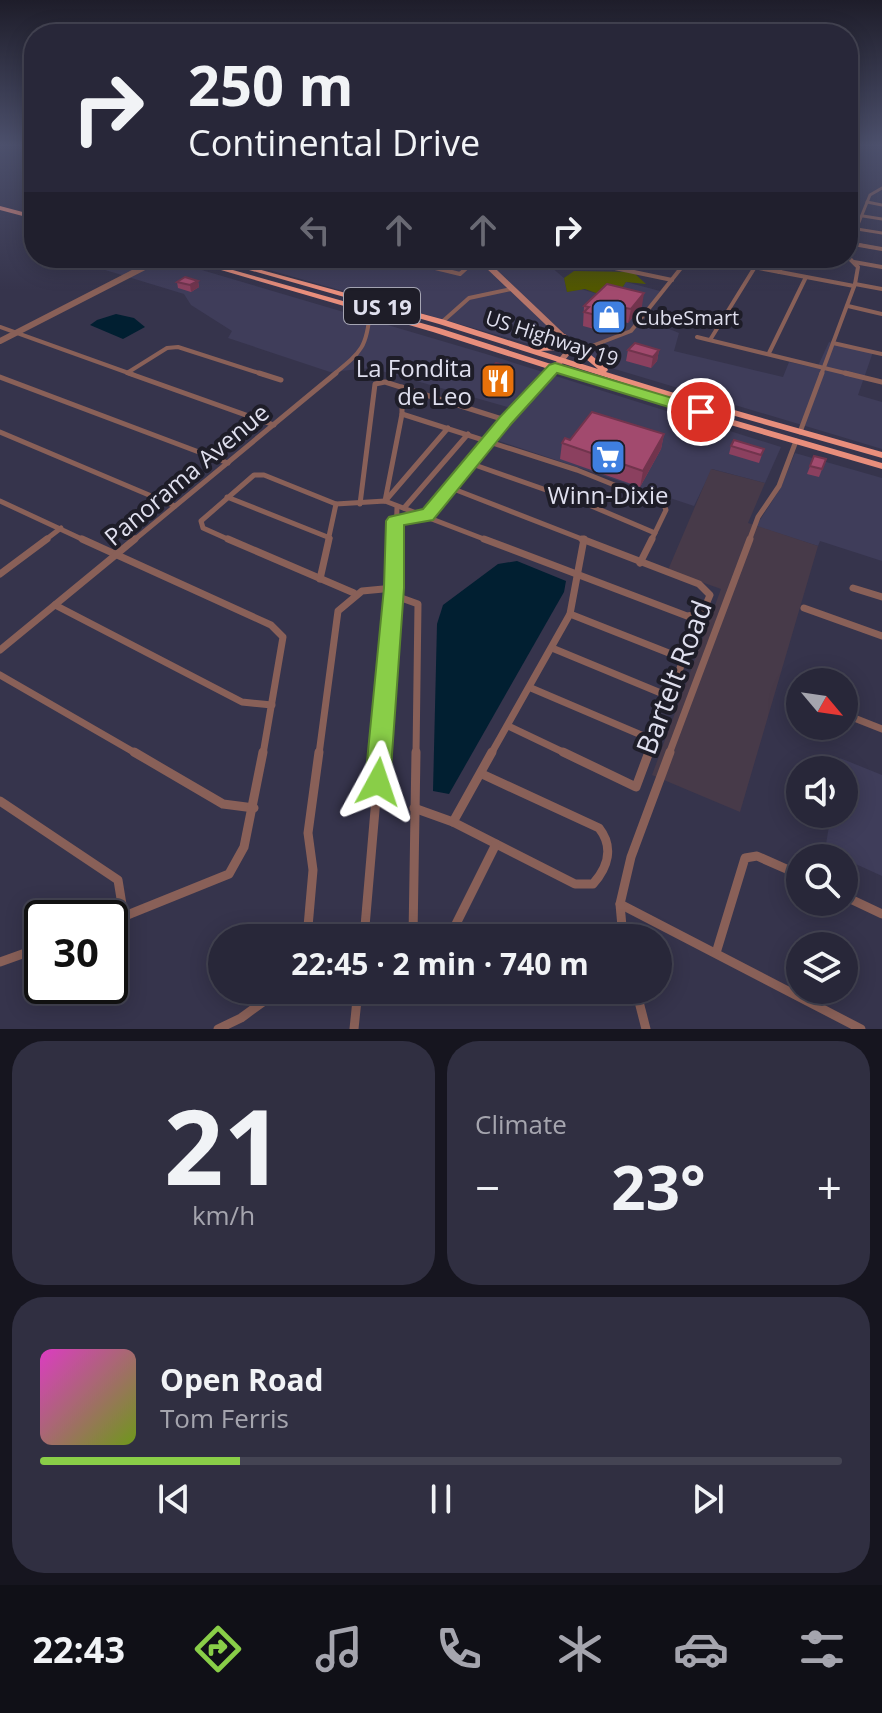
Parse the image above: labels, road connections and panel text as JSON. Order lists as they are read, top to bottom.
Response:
{
  "streets": {
    "highway": ["US 19", "US Highway 19"],
    "street": ["Panorama Avenue", "Bartelt Road"]
  },
  "crossings": [
    ["US Highway 19", "Panorama Avenue"],
    ["US Highway 19", "Bartelt Road"]
  ],
  "places": {
    "shop": ["CubeSmart"],
    "restaurant": ["La Fondita de Leo"],
    "supermarket": ["Winn-Dixie"]
  },
  "north": "bottom right",
  "page": {
    "turn": ["250 m", "Continental Drive"],
    "limit": "30",
    "trip": "22:45 · 2 min · 740 m",
    "tile": [
      ["21", "km/h"],
      "Climate"
    ],
    "heat": ["−", "23°", "+"],
    "song": ["Open Road", "Tom Ferris"],
    "tabs": "22:43"
  }
}
